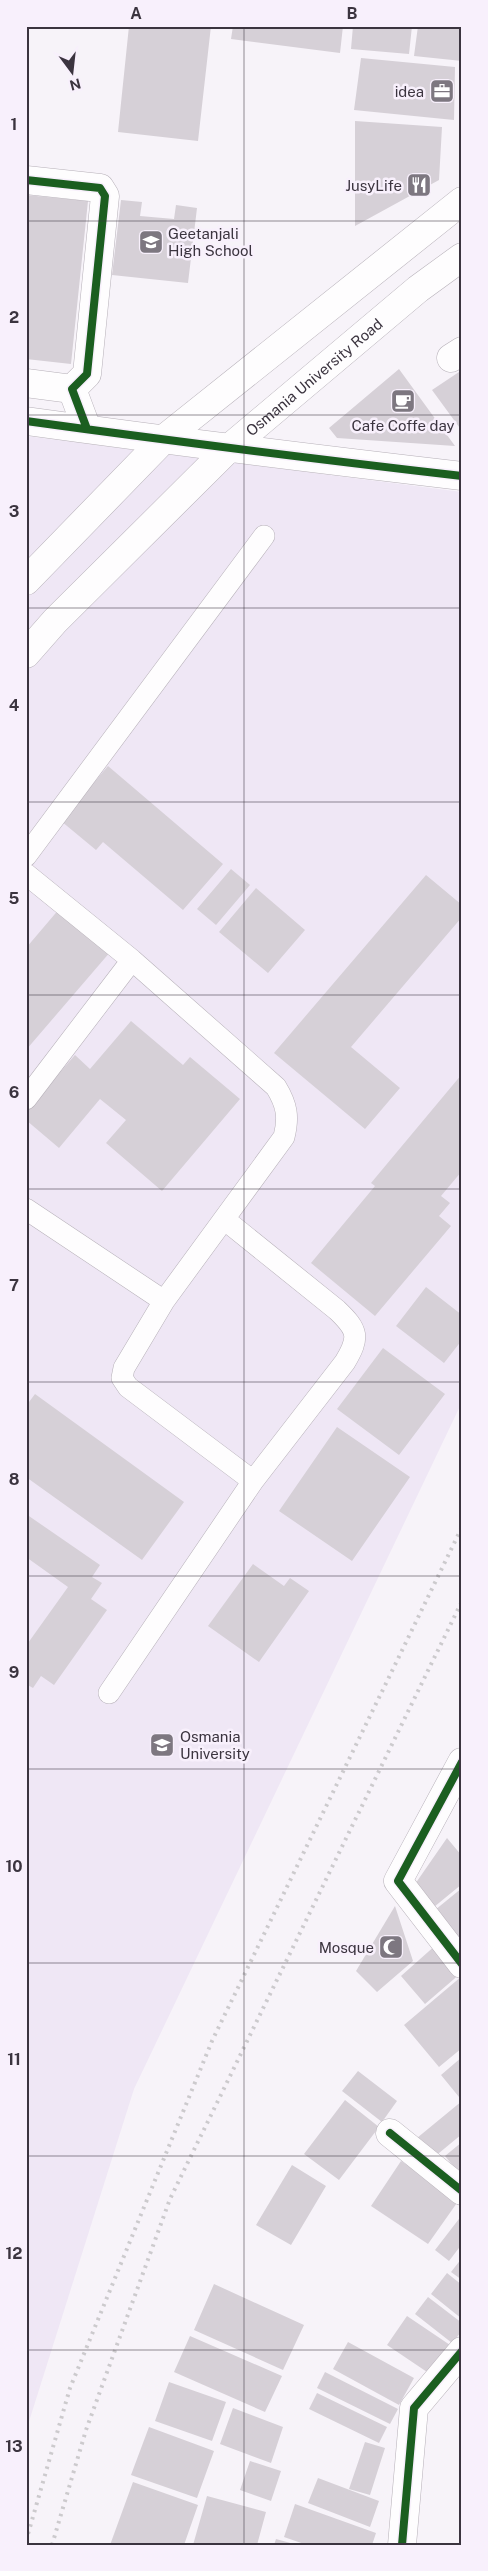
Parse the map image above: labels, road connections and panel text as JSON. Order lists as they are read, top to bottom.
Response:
{
  "streets": {
    "street": ["Osmania University Road"]
  },
  "places": {
    "office": ["idea"],
    "restaurant": ["JusyLife"],
    "school or university": ["Geetanjali High School", "Osmania University"],
    "cafe": ["Cafe Coffe day"],
    "mosque": ["Mosque"]
  },
  "north": "bottom",
  "grid": {
    "columns": ["A", "B"],
    "rows": [
      "1",
      "2",
      "3",
      "4",
      "5",
      "6",
      "7",
      "8",
      "9",
      "10",
      "11",
      "12",
      "13"
    ]
  }
}
